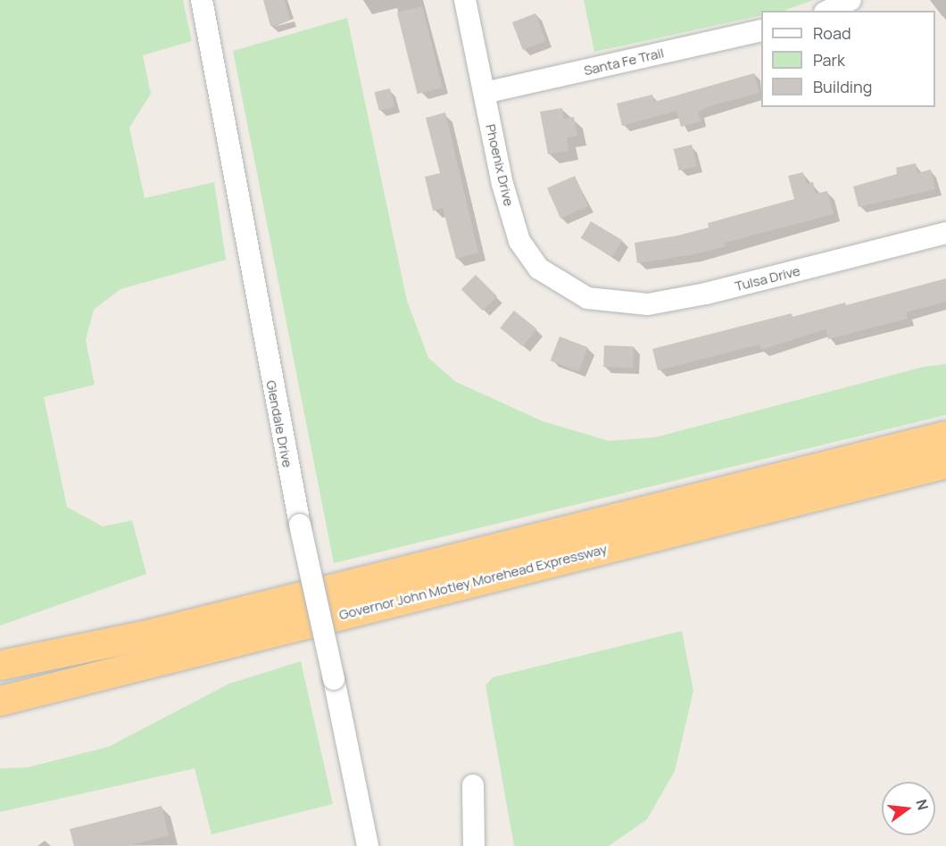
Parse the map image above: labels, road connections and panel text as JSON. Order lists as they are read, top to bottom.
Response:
{
  "streets": {
    "highway": ["Governor John Motley Morehead Expressway"],
    "street": [
      "Santa Fe Trail",
      "Phoenix Drive",
      "Tulsa Drive",
      "Glendale Drive"
    ]
  },
  "crossings": [
    ["Santa Fe Trail", "Phoenix Drive"],
    ["Phoenix Drive", "Tulsa Drive"]
  ],
  "legend": ["Road", "Park", "Building"],
  "north": "right"
}
